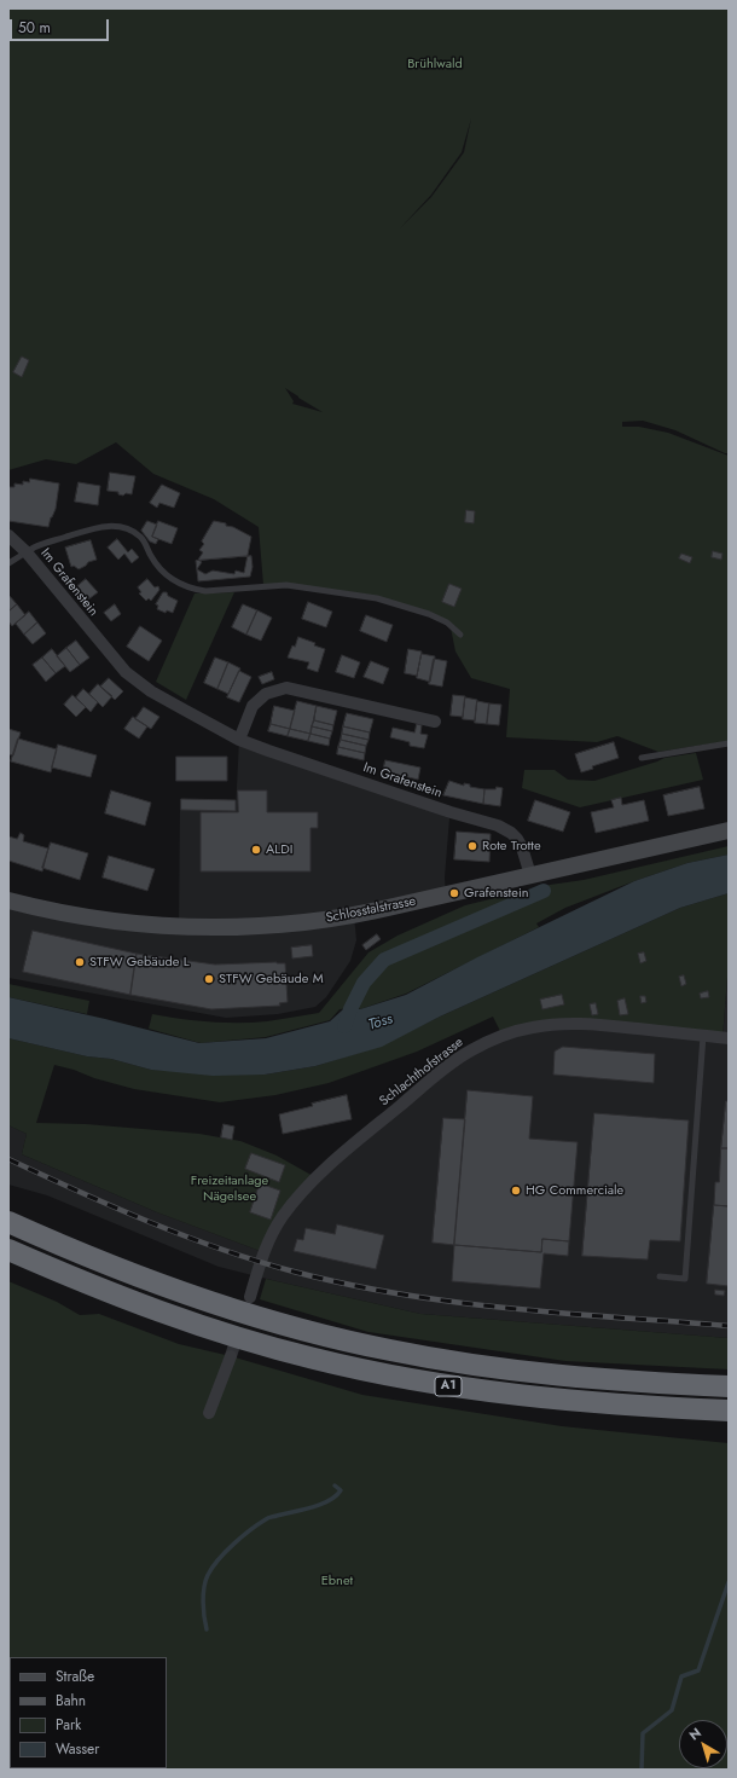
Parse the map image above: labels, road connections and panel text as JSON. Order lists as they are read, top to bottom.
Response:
{
  "streets": {
    "highway": ["A1"],
    "main road": ["Schlosstalstrasse"],
    "street": ["Im Grafenstein", "Schlachthofstrasse"]
  },
  "crossings": [
    ["Im Grafenstein", "Schlosstalstrasse"]
  ],
  "water": ["Töss"],
  "parks": ["Brühlwald", "Freizeitanlage Nägelsee", "Ebnet"],
  "places": [
    "Rote Trotte",
    "ALDI",
    "Grafenstein",
    "STFW Gebäude L",
    "STFW Gebäude M",
    "HG Commerciale"
  ],
  "legend": [
    "Straße",
    "Bahn",
    "Park",
    "Wasser"
  ],
  "scale_bar": "50 m",
  "north": "top left"
}
